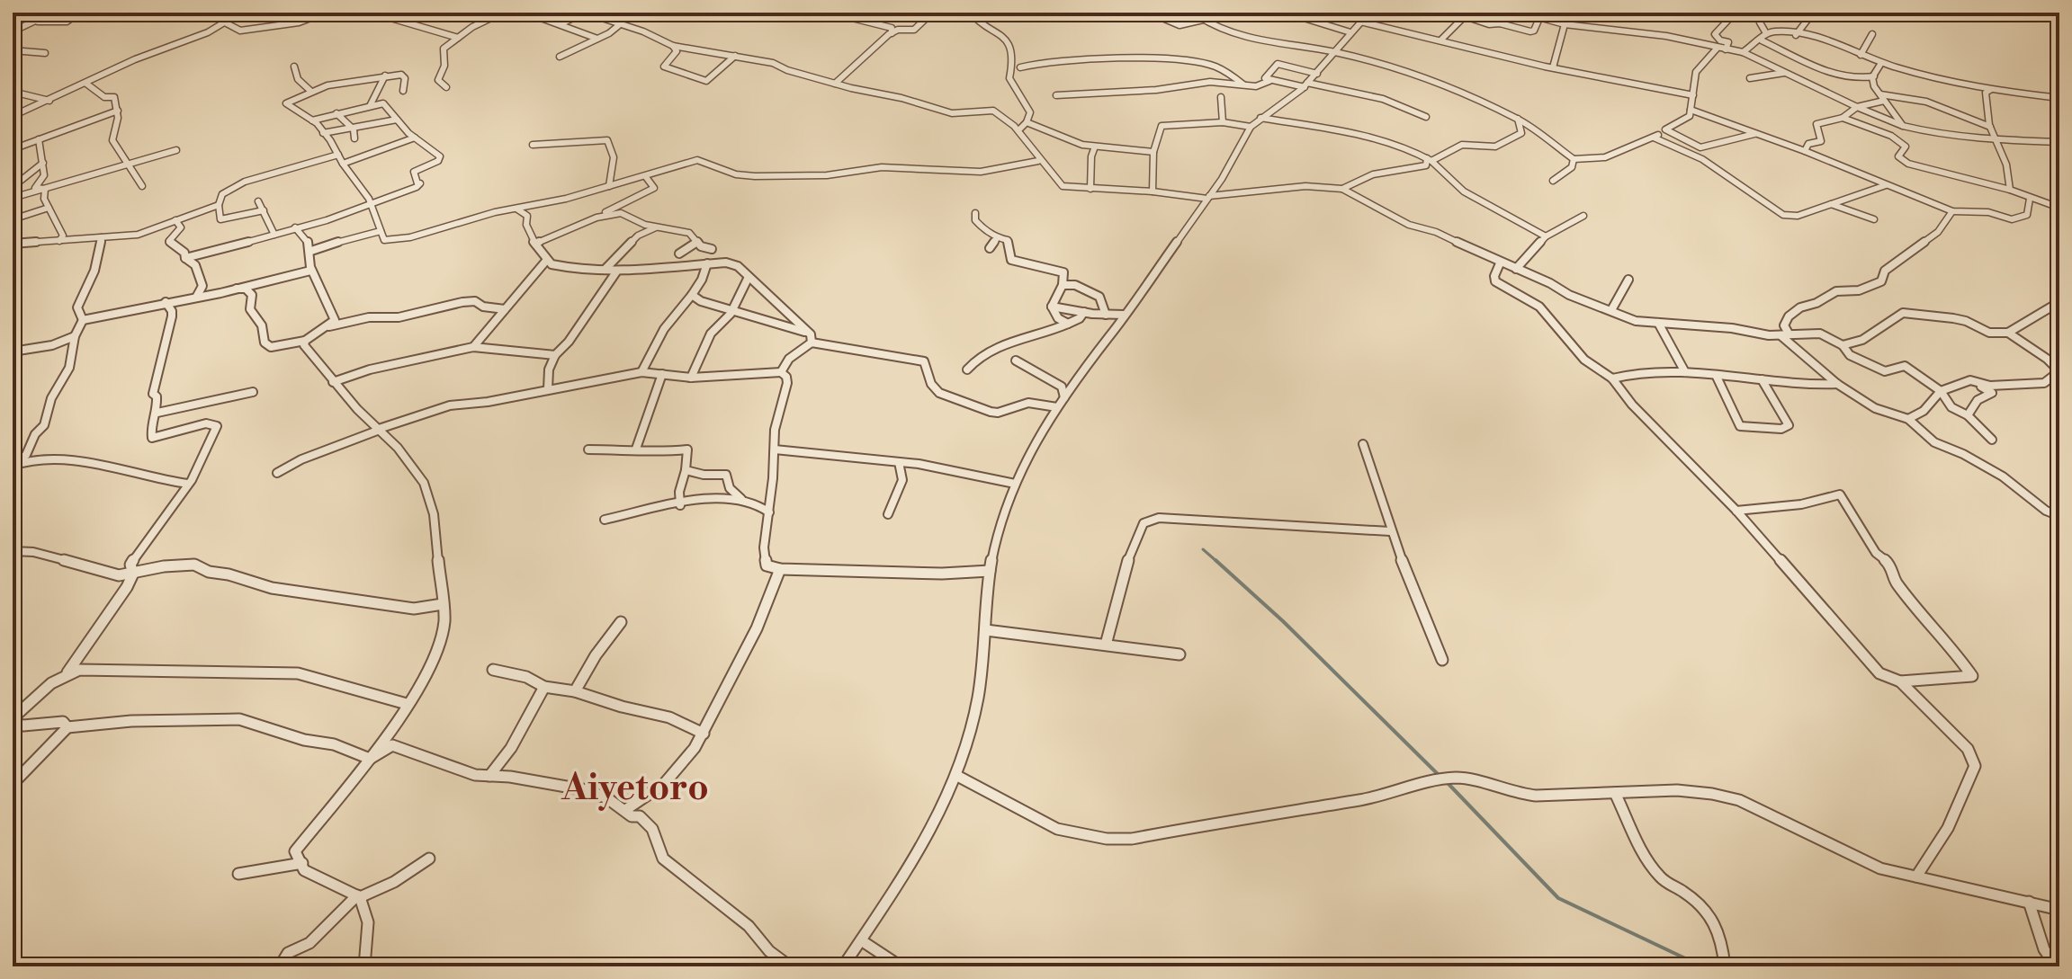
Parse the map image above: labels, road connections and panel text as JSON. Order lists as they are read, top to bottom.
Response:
{
  "districts": ["Aiyetoro"]
}
